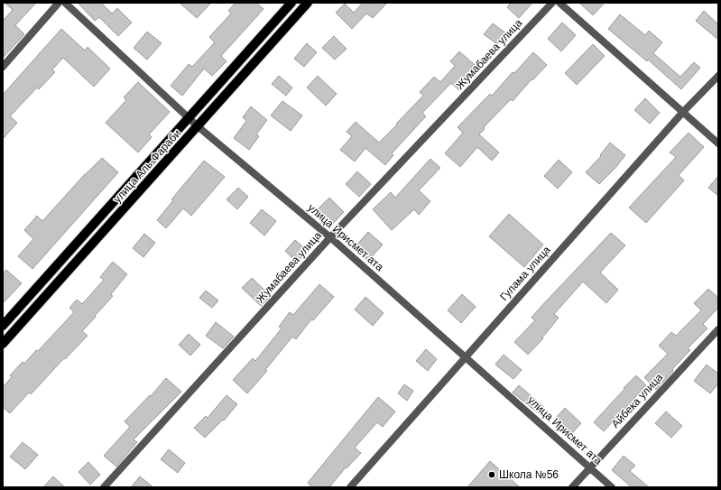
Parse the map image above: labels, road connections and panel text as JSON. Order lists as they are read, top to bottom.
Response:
{
  "streets": {
    "main road": ["улица Аль-Фараби"],
    "street": [
      "Жумабаева улица",
      "улица Ирисмет ата",
      "Гулама улица",
      "Айбека улица"
    ]
  },
  "crossings": [
    ["Жумабаева улица", "улица Ирисмет ата"],
    ["улица Аль-Фараби", "улица Ирисмет ата"],
    ["улица Ирисмет ата", "Гулама улица"],
    ["улица Ирисмет ата", "Айбека улица"]
  ],
  "places": ["Школа №56"]
}
